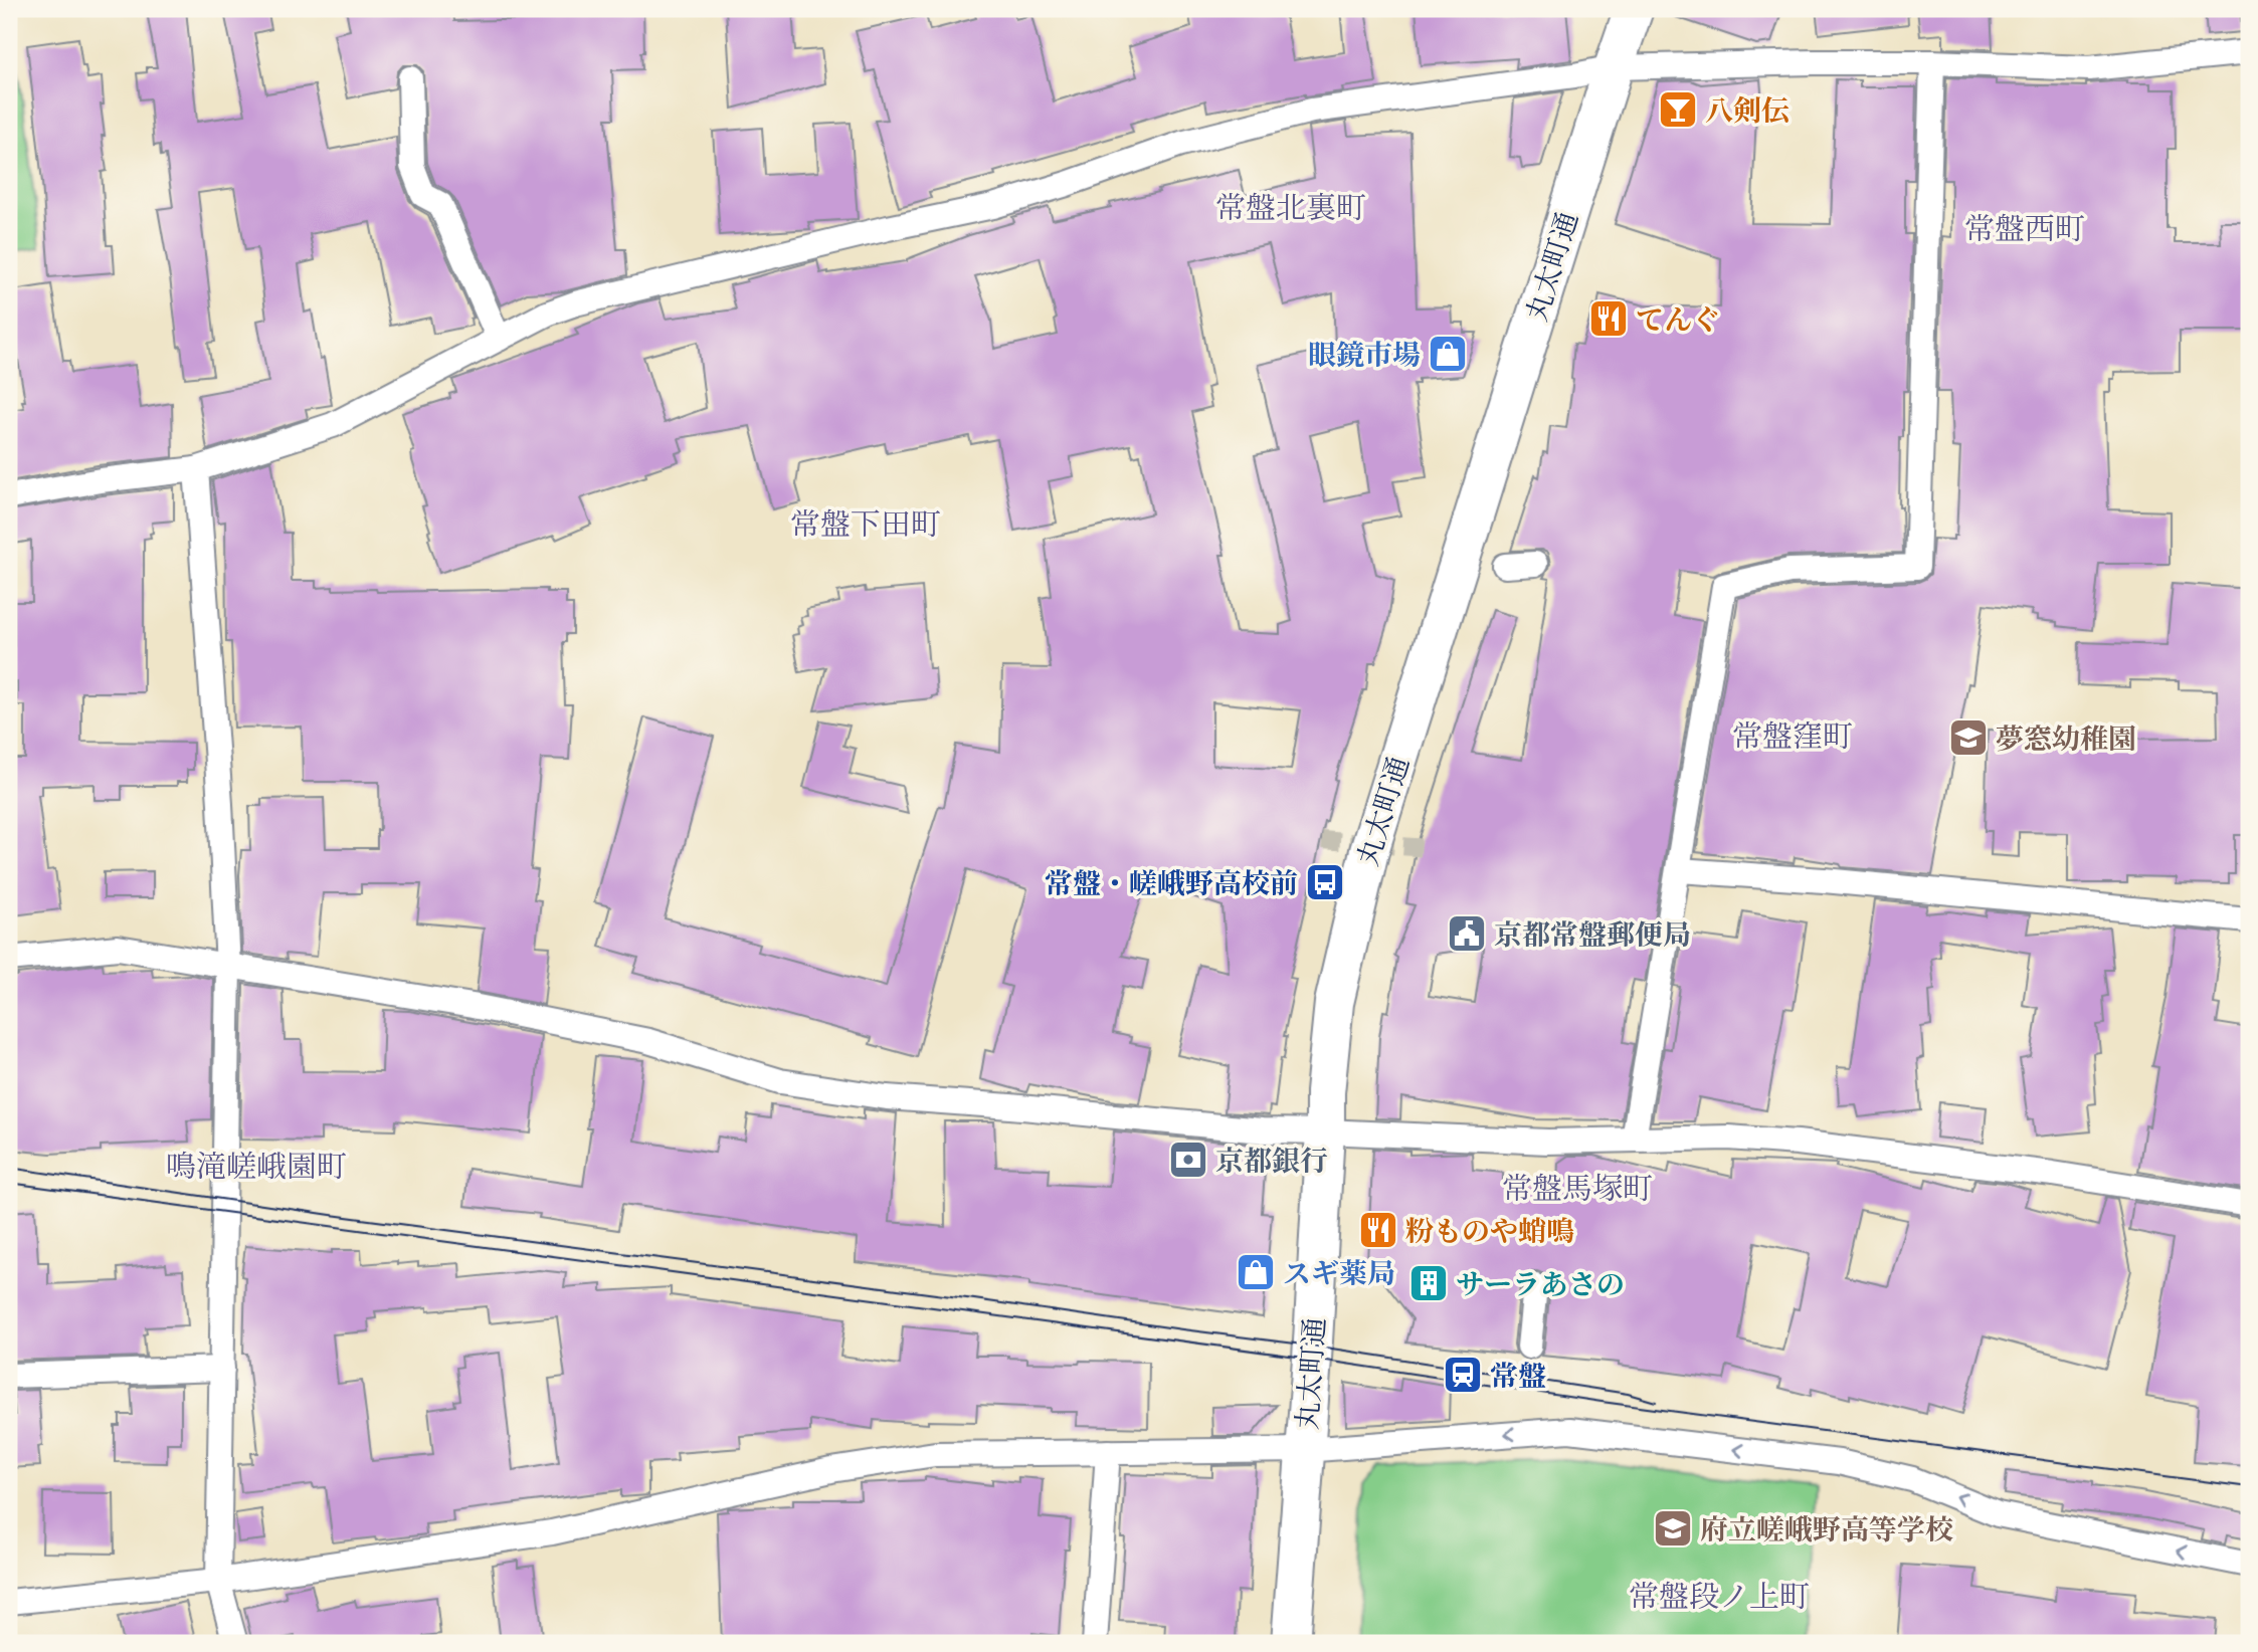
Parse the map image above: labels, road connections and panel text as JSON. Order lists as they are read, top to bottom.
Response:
{
  "streets": {
    "main road": ["丸太町通"]
  },
  "districts": [
    "常盤北裏町",
    "常盤西町",
    "常盤下田町",
    "常盤窪町",
    "鳴滝嵯峨園町",
    "常盤馬塚町",
    "常盤段ノ上町"
  ],
  "places": {
    "bar": ["八剣伝"],
    "restaurant": ["てんぐ", "粉ものや蛸鳴"],
    "shop": ["眼鏡市場", "スギ薬局"],
    "school or university": ["夢窓幼稚園", "府立嵯峨野高等学校"],
    "bus stop": ["常盤・嵯峨野高校前"],
    "public building": ["京都常盤郵便局"],
    "bank": ["京都銀行"],
    "building": ["サーラあさの"],
    "station": ["常盤"]
  }
}
